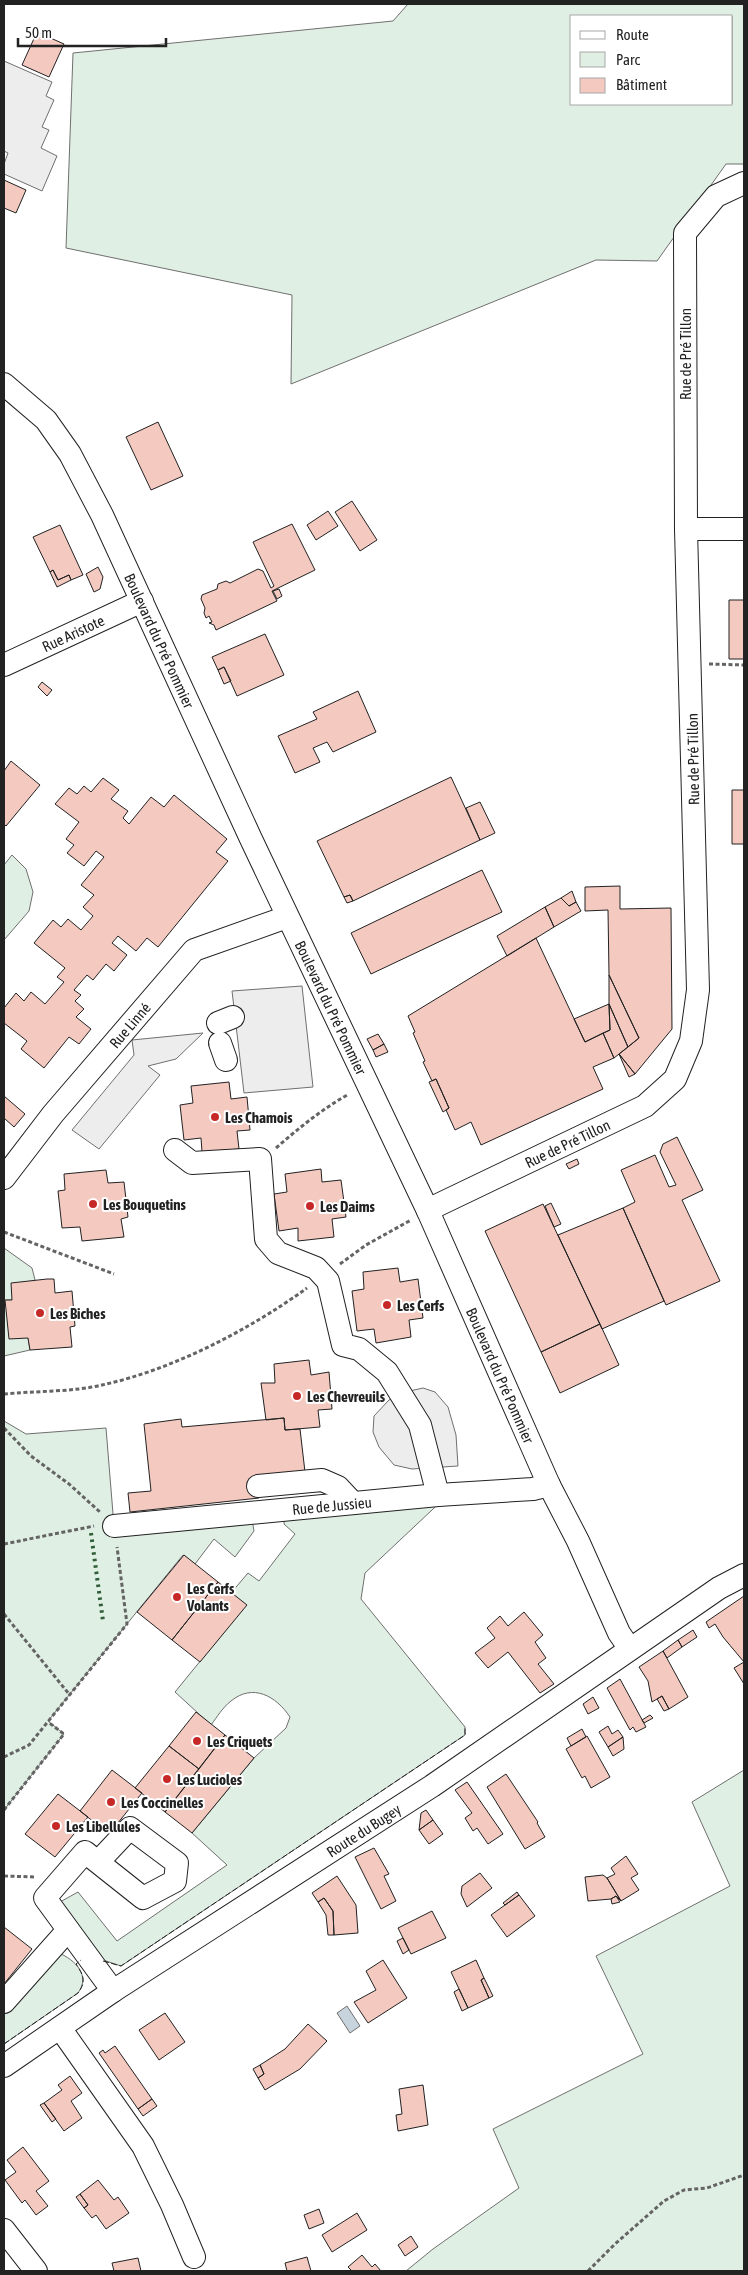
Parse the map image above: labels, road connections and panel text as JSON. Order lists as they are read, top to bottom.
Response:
{
  "streets": {
    "street": [
      "Rue de Pré Tillon",
      "Rue Aristote",
      "Boulevard du Pré Pommier",
      "Rue Linné",
      "Rue de Jussieu",
      "Route du Bugey"
    ]
  },
  "crossings": [
    ["Rue de Pré Tillon", "Boulevard du Pré Pommier"],
    ["Rue Aristote", "Boulevard du Pré Pommier"],
    ["Boulevard du Pré Pommier", "Rue Linné"],
    ["Boulevard du Pré Pommier", "Rue de Jussieu"],
    ["Boulevard du Pré Pommier", "Route du Bugey"]
  ],
  "places": [
    "Les Chamois",
    "Les Bouquetins",
    "Les Daims",
    "Les Cerfs",
    "Les Biches",
    "Les Chevreuils",
    "Les Cerfs Volants",
    "Les Criquets",
    "Les Lucioles",
    "Les Coccinelles",
    "Les Libellules"
  ],
  "legend": ["Route", "Parc", "Bâtiment"],
  "scale_bar": "50 m"
}
